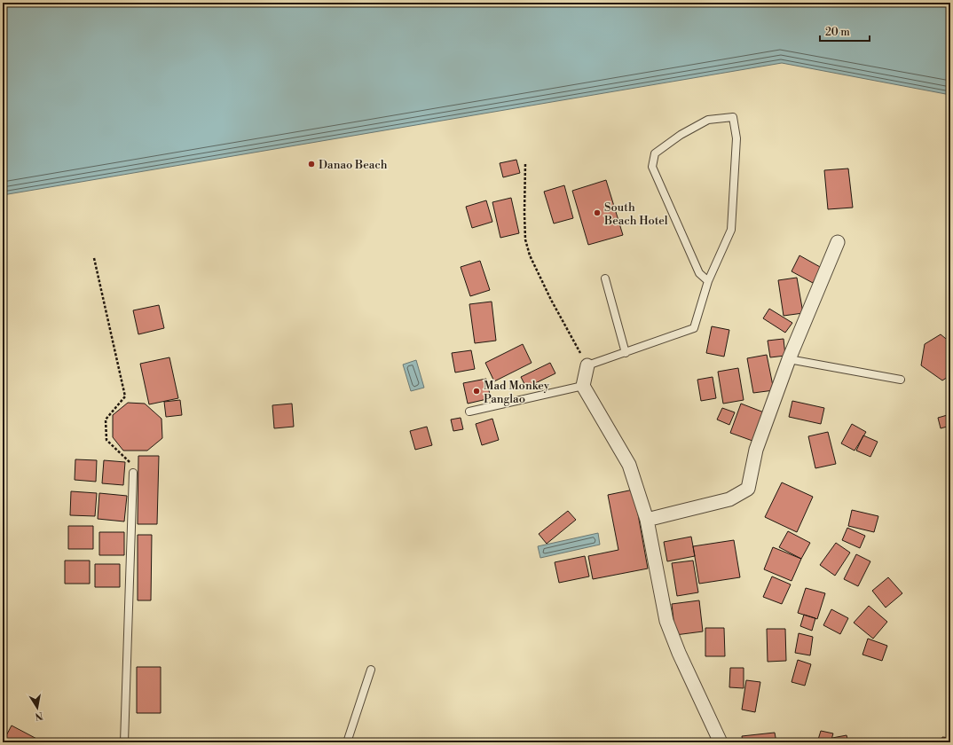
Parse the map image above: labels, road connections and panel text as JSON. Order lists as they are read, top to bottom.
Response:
{
  "places": ["Danao Beach", "South Beach Hotel", "Mad Monkey Panglao"],
  "scale_bar": "20 m",
  "north": "bottom"
}
